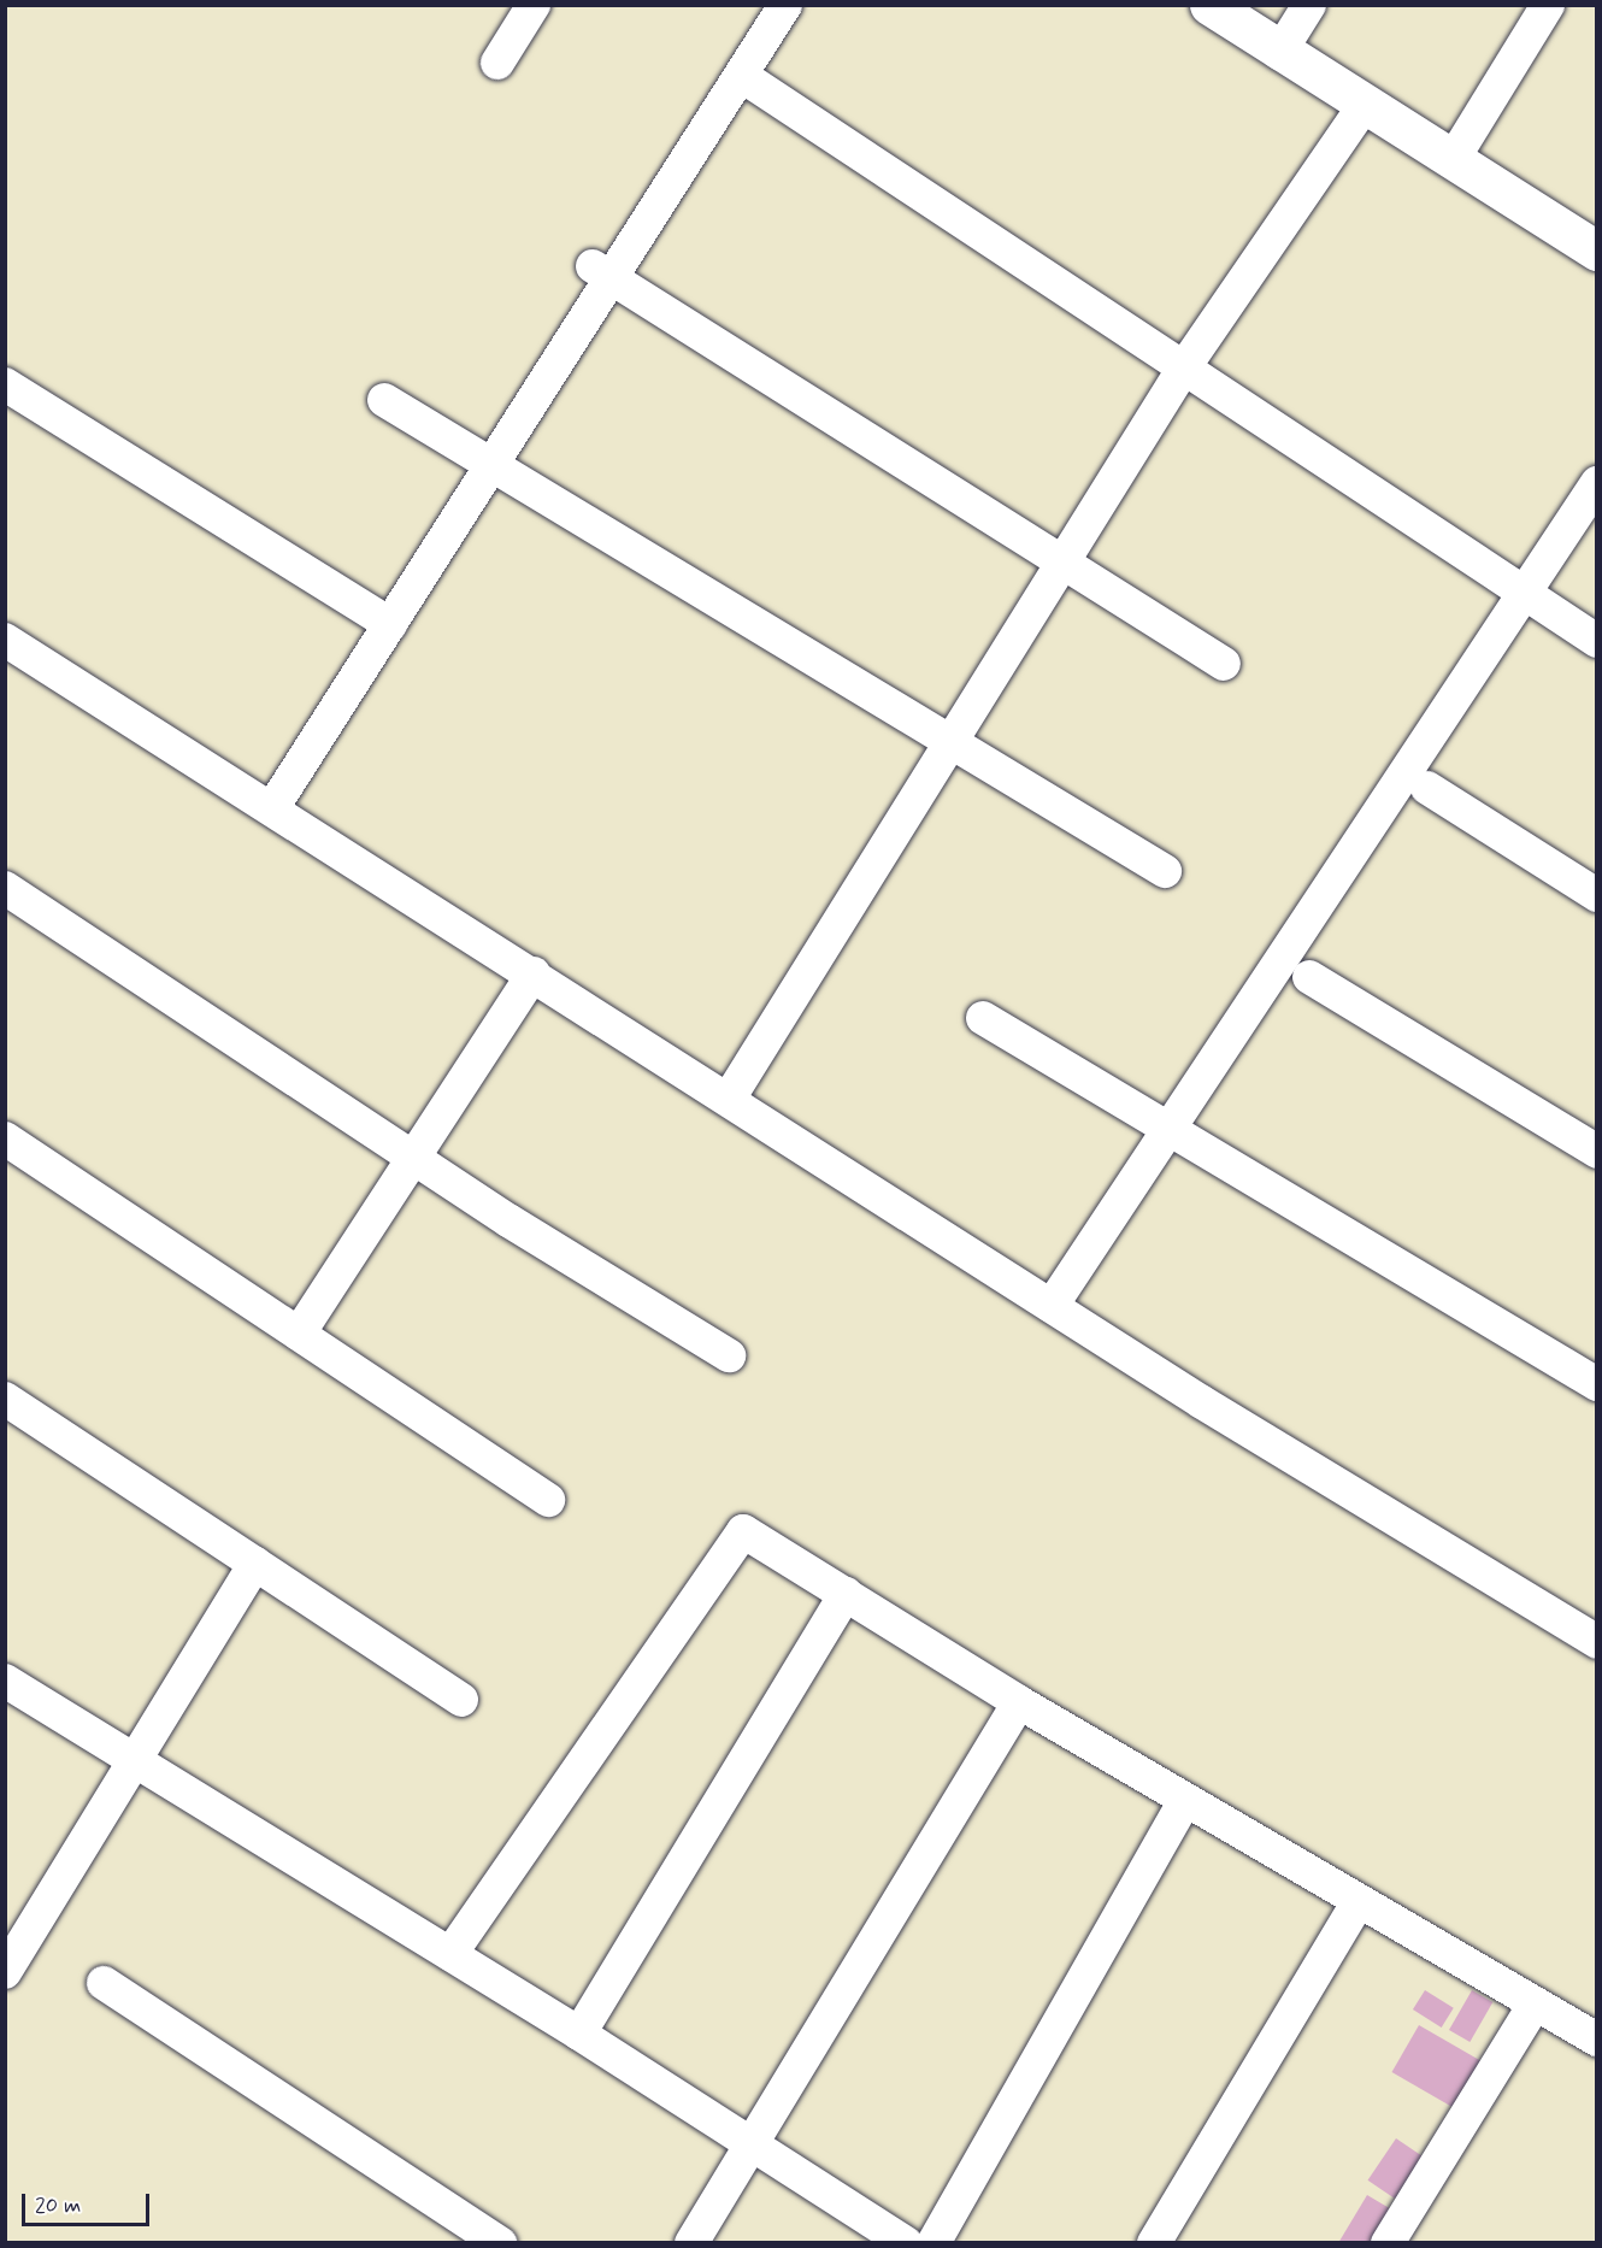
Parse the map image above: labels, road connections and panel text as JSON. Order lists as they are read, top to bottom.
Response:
{
  "scale_bar": "20 m"
}
